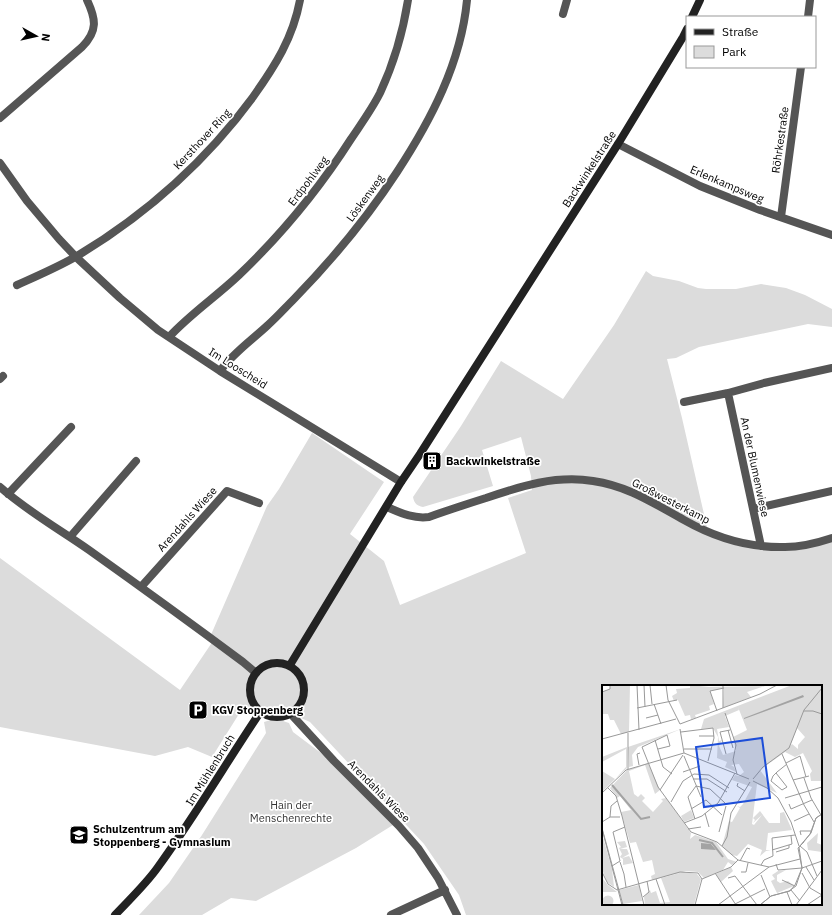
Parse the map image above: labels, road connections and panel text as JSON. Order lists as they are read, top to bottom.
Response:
{
  "streets": {
    "main road": ["Backwinkelstraße", "Im Mühlenbruch"],
    "street": [
      "Kersthover Ring",
      "Röhrkestraße",
      "Erdpohlweg",
      "Erlenkampsweg",
      "Löskenweg",
      "Im Looscheid",
      "An der Blumenwiese",
      "Großwesterkamp",
      "Arendahls Wiese"
    ]
  },
  "crossings": [
    ["Kersthover Ring", "Im Looscheid"],
    ["Röhrkestraße", "Erlenkampsweg"],
    ["Backwinkelstraße", "Erlenkampsweg"],
    ["Backwinkelstraße", "Im Looscheid"],
    ["Backwinkelstraße", "Großwesterkamp"],
    ["Backwinkelstraße", "Arendahls Wiese"],
    ["Backwinkelstraße", "Im Mühlenbruch"],
    ["Erdpohlweg", "Im Looscheid"],
    ["Löskenweg", "Im Looscheid"],
    ["An der Blumenwiese", "Großwesterkamp"],
    ["Arendahls Wiese", "Im Mühlenbruch"]
  ],
  "parks": ["Hain der Menschenrechte"],
  "places": {
    "building": ["Backwinkelstraße"],
    "parking": ["KGV Stoppenberg"],
    "school or university": ["Schulzentrum am Stoppenberg - Gymnasium"]
  },
  "legend": ["Straße", "Park"],
  "north": "right"
}
